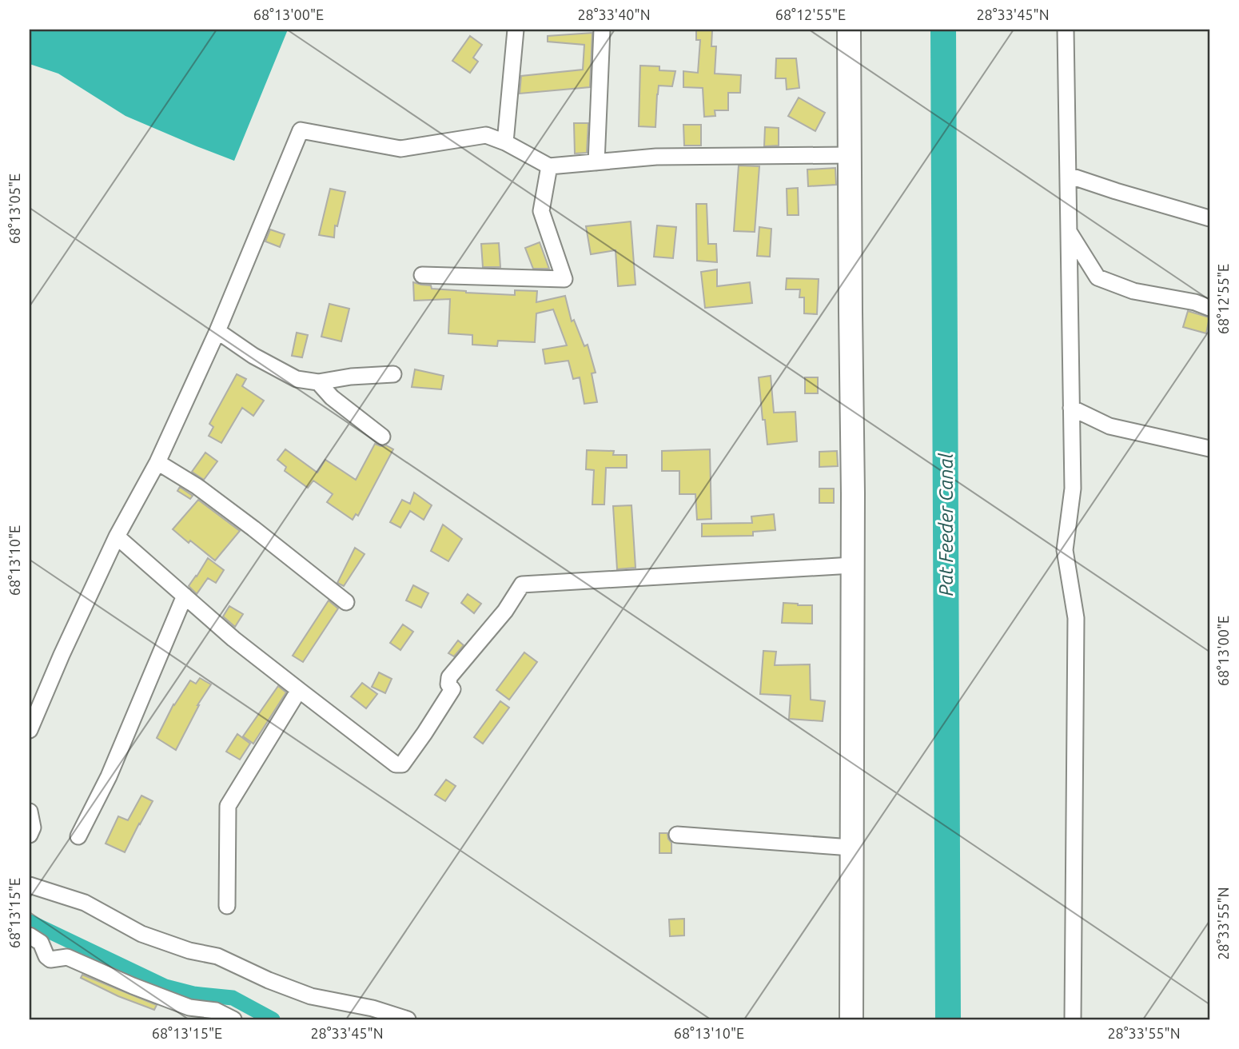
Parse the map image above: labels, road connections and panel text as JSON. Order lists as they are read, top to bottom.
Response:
{
  "water": ["Pat Feeder Canal"],
  "coordinates": [
    "68°13'00\"E",
    "28°33'40\"N",
    "68°12'55\"E",
    "28°33'45\"N",
    "68°13'05\"E",
    "68°13'10\"E",
    "68°13'15\"E",
    "28°33'55\"N"
  ]
}
